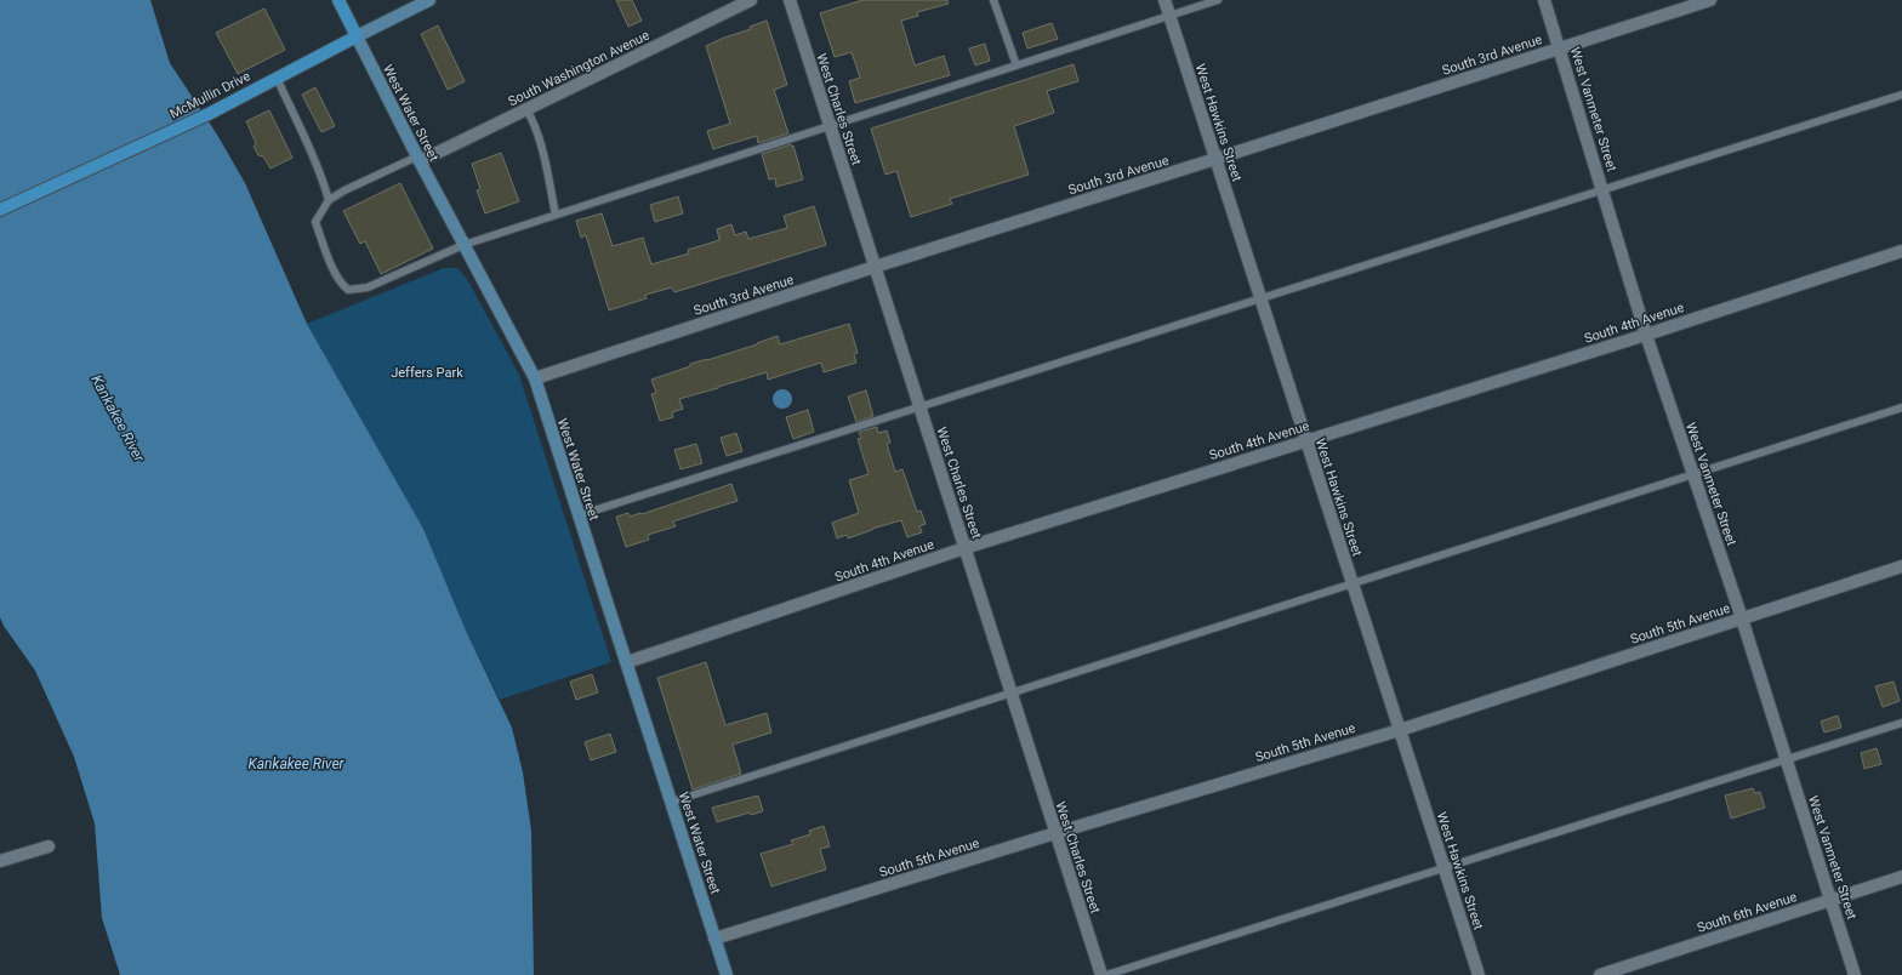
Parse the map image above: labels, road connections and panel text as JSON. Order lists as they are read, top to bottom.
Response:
{
  "streets": {
    "main road": ["McMullin Drive", "West Water Street"],
    "street": [
      "South 3rd Avenue",
      "South Washington Avenue",
      "West Charles Street",
      "West Vanmeter Street",
      "West Hawkins Street",
      "South 4th Avenue",
      "South 5th Avenue",
      "South 6th Avenue"
    ]
  },
  "crossings": [
    ["South 3rd Avenue", "West Charles Street"],
    ["South 3rd Avenue", "West Vanmeter Street"],
    ["South 3rd Avenue", "West Water Street"],
    ["South 3rd Avenue", "West Hawkins Street"],
    ["South Washington Avenue", "West Water Street"],
    ["McMullin Drive", "West Water Street"],
    ["West Charles Street", "South 4th Avenue"],
    ["West Charles Street", "South 5th Avenue"],
    ["West Vanmeter Street", "South 4th Avenue"],
    ["West Vanmeter Street", "South 5th Avenue"],
    ["West Vanmeter Street", "South 6th Avenue"],
    ["West Water Street", "South 4th Avenue"],
    ["West Water Street", "South 5th Avenue"],
    ["West Hawkins Street", "South 4th Avenue"],
    ["West Hawkins Street", "South 5th Avenue"]
  ],
  "water": ["Kankakee River"],
  "parks": ["Jeffers Park"]
}
